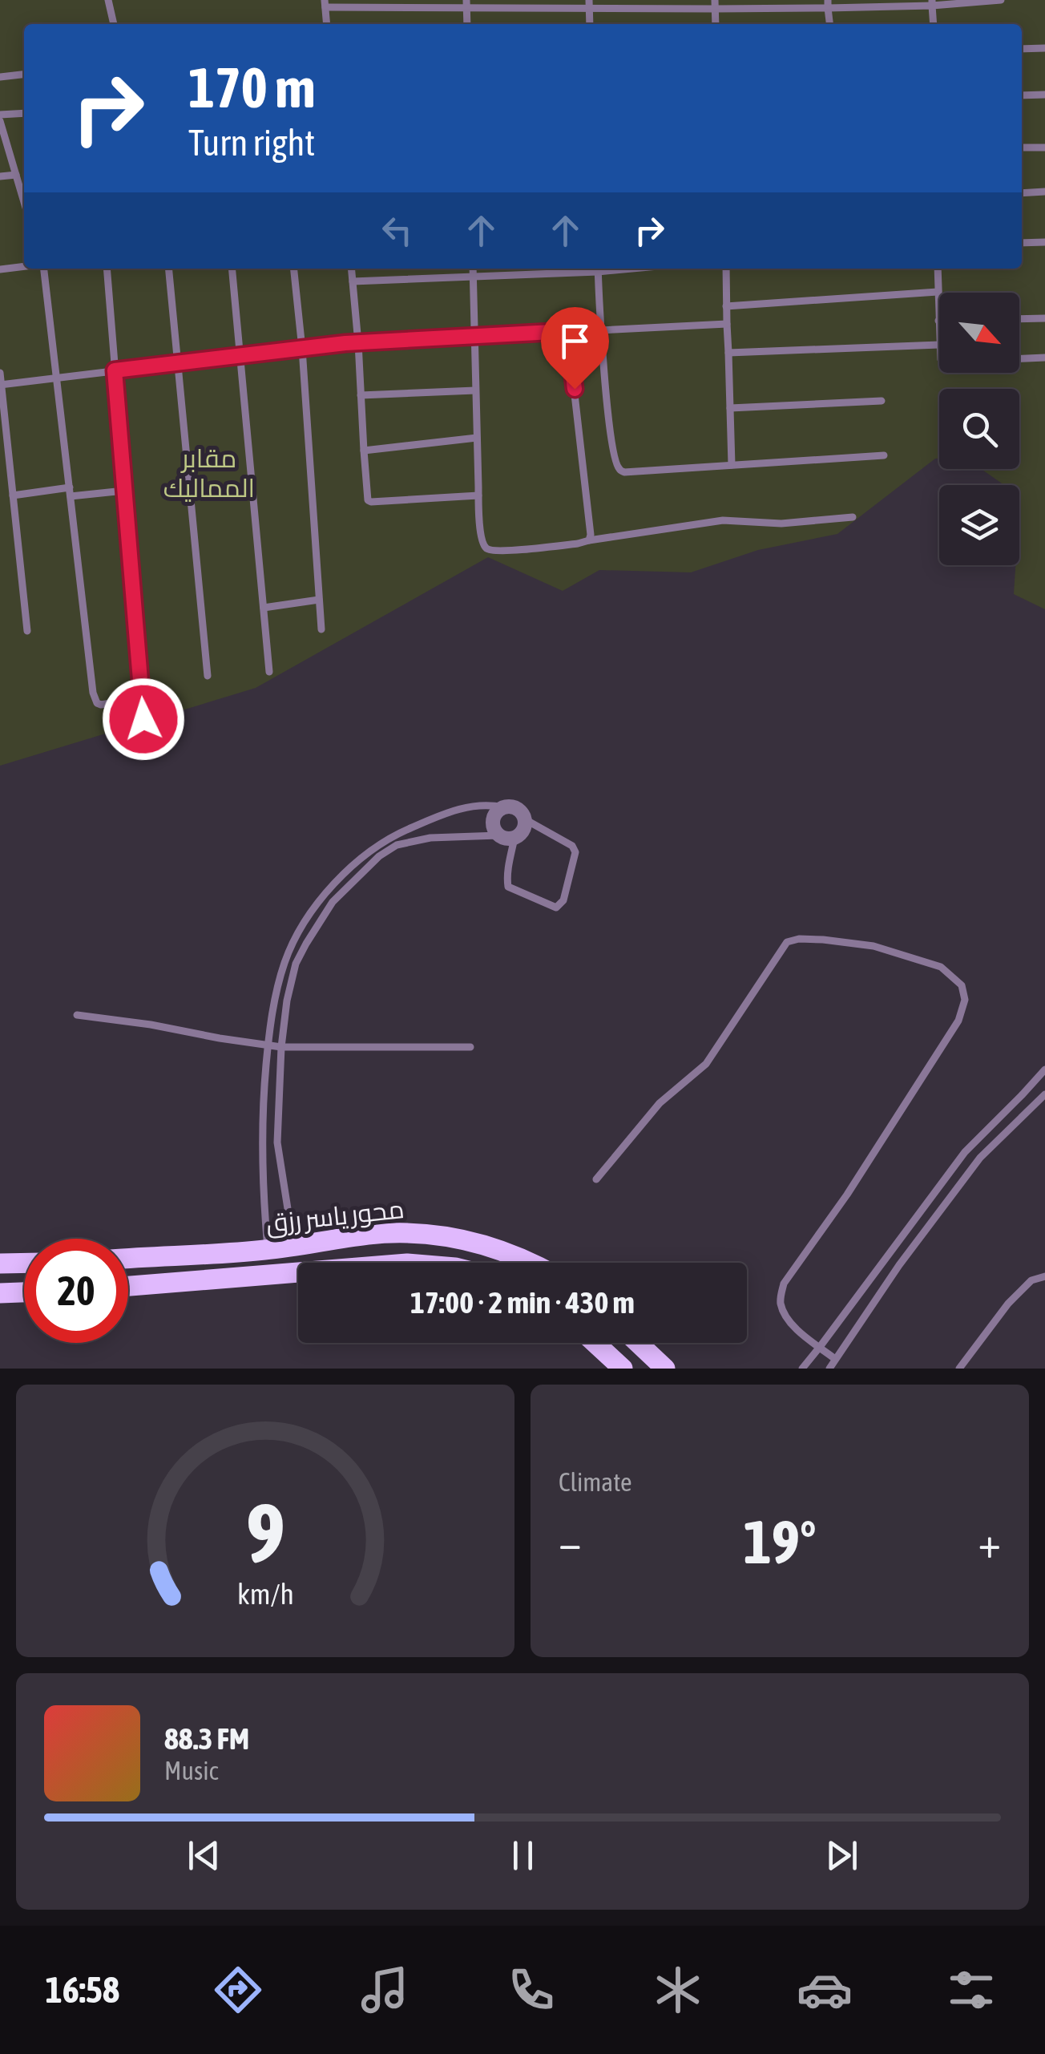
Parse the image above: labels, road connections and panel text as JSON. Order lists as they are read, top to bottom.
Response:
{
  "streets": {
    "main road": ["محور ياسر رزق"]
  },
  "parks": ["مقابر المماليك"],
  "north": "bottom right",
  "page": {
    "turn": ["170 m", "Turn right"],
    "limit": "20",
    "trip": "17:00 · 2 min · 430 m",
    "tile": "Climate",
    "heat": ["−", "19°", "+"],
    "song": ["88.3 FM", "Music"],
    "tabs": "16:58",
    "gauge": ["9", "km/h"]
  }
}
